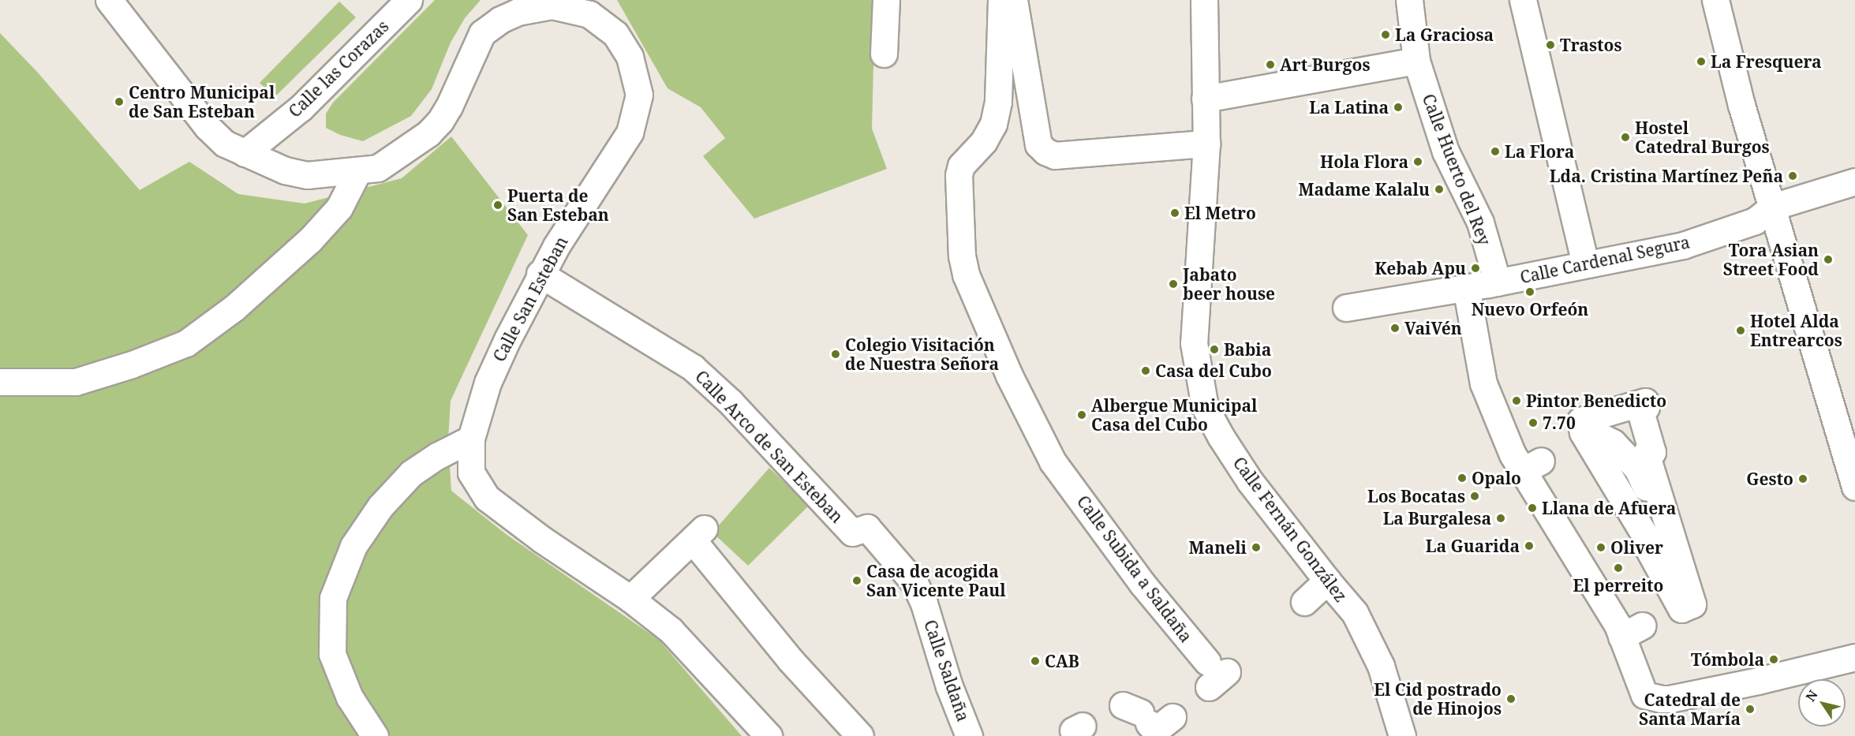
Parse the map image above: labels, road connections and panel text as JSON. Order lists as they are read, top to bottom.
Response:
{
  "streets": {
    "street": [
      "Calle las Corazas",
      "Calle Huerto del Rey",
      "Calle Cardenal Segura",
      "Calle San Esteban",
      "Calle Arco de San Esteban",
      "Calle Fernán González",
      "Calle Subida a Saldaña",
      "Calle Saldaña"
    ]
  },
  "crossings": [
    ["Calle las Corazas", "Calle San Esteban"],
    ["Calle Huerto del Rey", "Calle Cardenal Segura"],
    ["Calle San Esteban", "Calle Arco de San Esteban"],
    ["Calle Arco de San Esteban", "Calle Saldaña"]
  ],
  "places": [
    "La Graciosa",
    "Trastos",
    "La Fresquera",
    "Art Burgos",
    "Centro Municipal de San Esteban",
    "La Latina",
    "Hostel Catedral Burgos",
    "La Flora",
    "Hola Flora",
    "Lda. Cristina Martínez Peña",
    "Madame Kalalu",
    "Puerta de San Esteban",
    "El Metro",
    "Tora Asian Street Food",
    "Kebab Apu",
    "Jabato beer house",
    "Nuevo Orfeón",
    "VaiVén",
    "Hotel Alda Entrearcos",
    "Babia",
    "Colegio Visitación de Nuestra Señora",
    "Casa del Cubo",
    "Pintor Benedicto",
    "Albergue Municipal Casa del Cubo",
    "7.70",
    "Opalo",
    "Gesto",
    "Los Bocatas",
    "Llana de Afuera",
    "La Burgalesa",
    "La Guarida",
    "Maneli",
    "Oliver",
    "El perreito",
    "Casa de acogida San Vicente Paul",
    "Tómbola",
    "CAB",
    "El Cid postrado de Hinojos",
    "Catedral de Santa María"
  ],
  "north": "top left"
}
